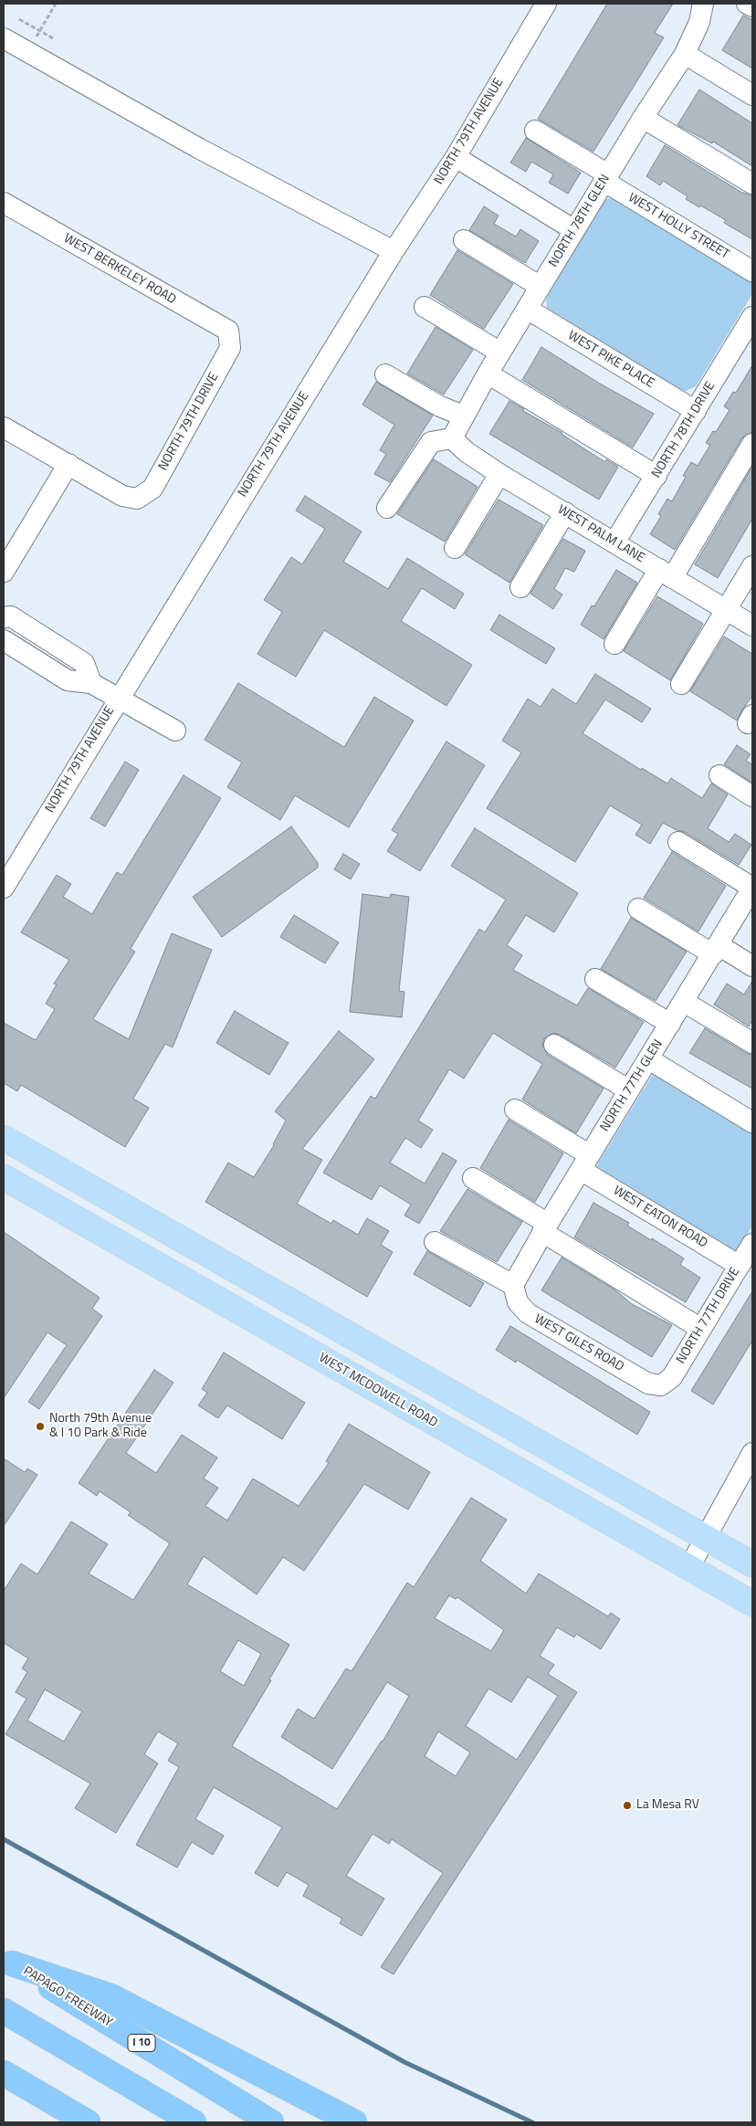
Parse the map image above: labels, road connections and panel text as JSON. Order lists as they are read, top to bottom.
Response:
{
  "streets": {
    "highway": ["PAPAGO FREEWAY", "I 10"],
    "main road": ["WEST MCDOWELL ROAD"],
    "street": [
      "NORTH 79TH AVENUE",
      "NORTH 78TH GLEN",
      "WEST HOLLY STREET",
      "WEST BERKELEY ROAD",
      "WEST PIKE PLACE",
      "NORTH 79TH DRIVE",
      "NORTH 78TH DRIVE",
      "WEST PALM LANE",
      "NORTH 77TH GLEN",
      "WEST EATON ROAD",
      "NORTH 77TH DRIVE",
      "WEST GILES ROAD"
    ]
  },
  "crossings": [
    ["NORTH 78TH GLEN", "WEST HOLLY STREET"],
    ["NORTH 78TH GLEN", "WEST PIKE PLACE"],
    ["NORTH 78TH GLEN", "WEST PALM LANE"],
    ["WEST BERKELEY ROAD", "NORTH 79TH DRIVE"],
    ["WEST PIKE PLACE", "NORTH 78TH DRIVE"],
    ["NORTH 78TH DRIVE", "WEST PALM LANE"],
    ["NORTH 77TH GLEN", "WEST EATON ROAD"],
    ["NORTH 77TH GLEN", "WEST GILES ROAD"],
    ["WEST EATON ROAD", "NORTH 77TH DRIVE"],
    ["NORTH 77TH DRIVE", "WEST GILES ROAD"]
  ],
  "places": ["North 79th Avenue & I 10 Park & Ride", "La Mesa RV"]
}
